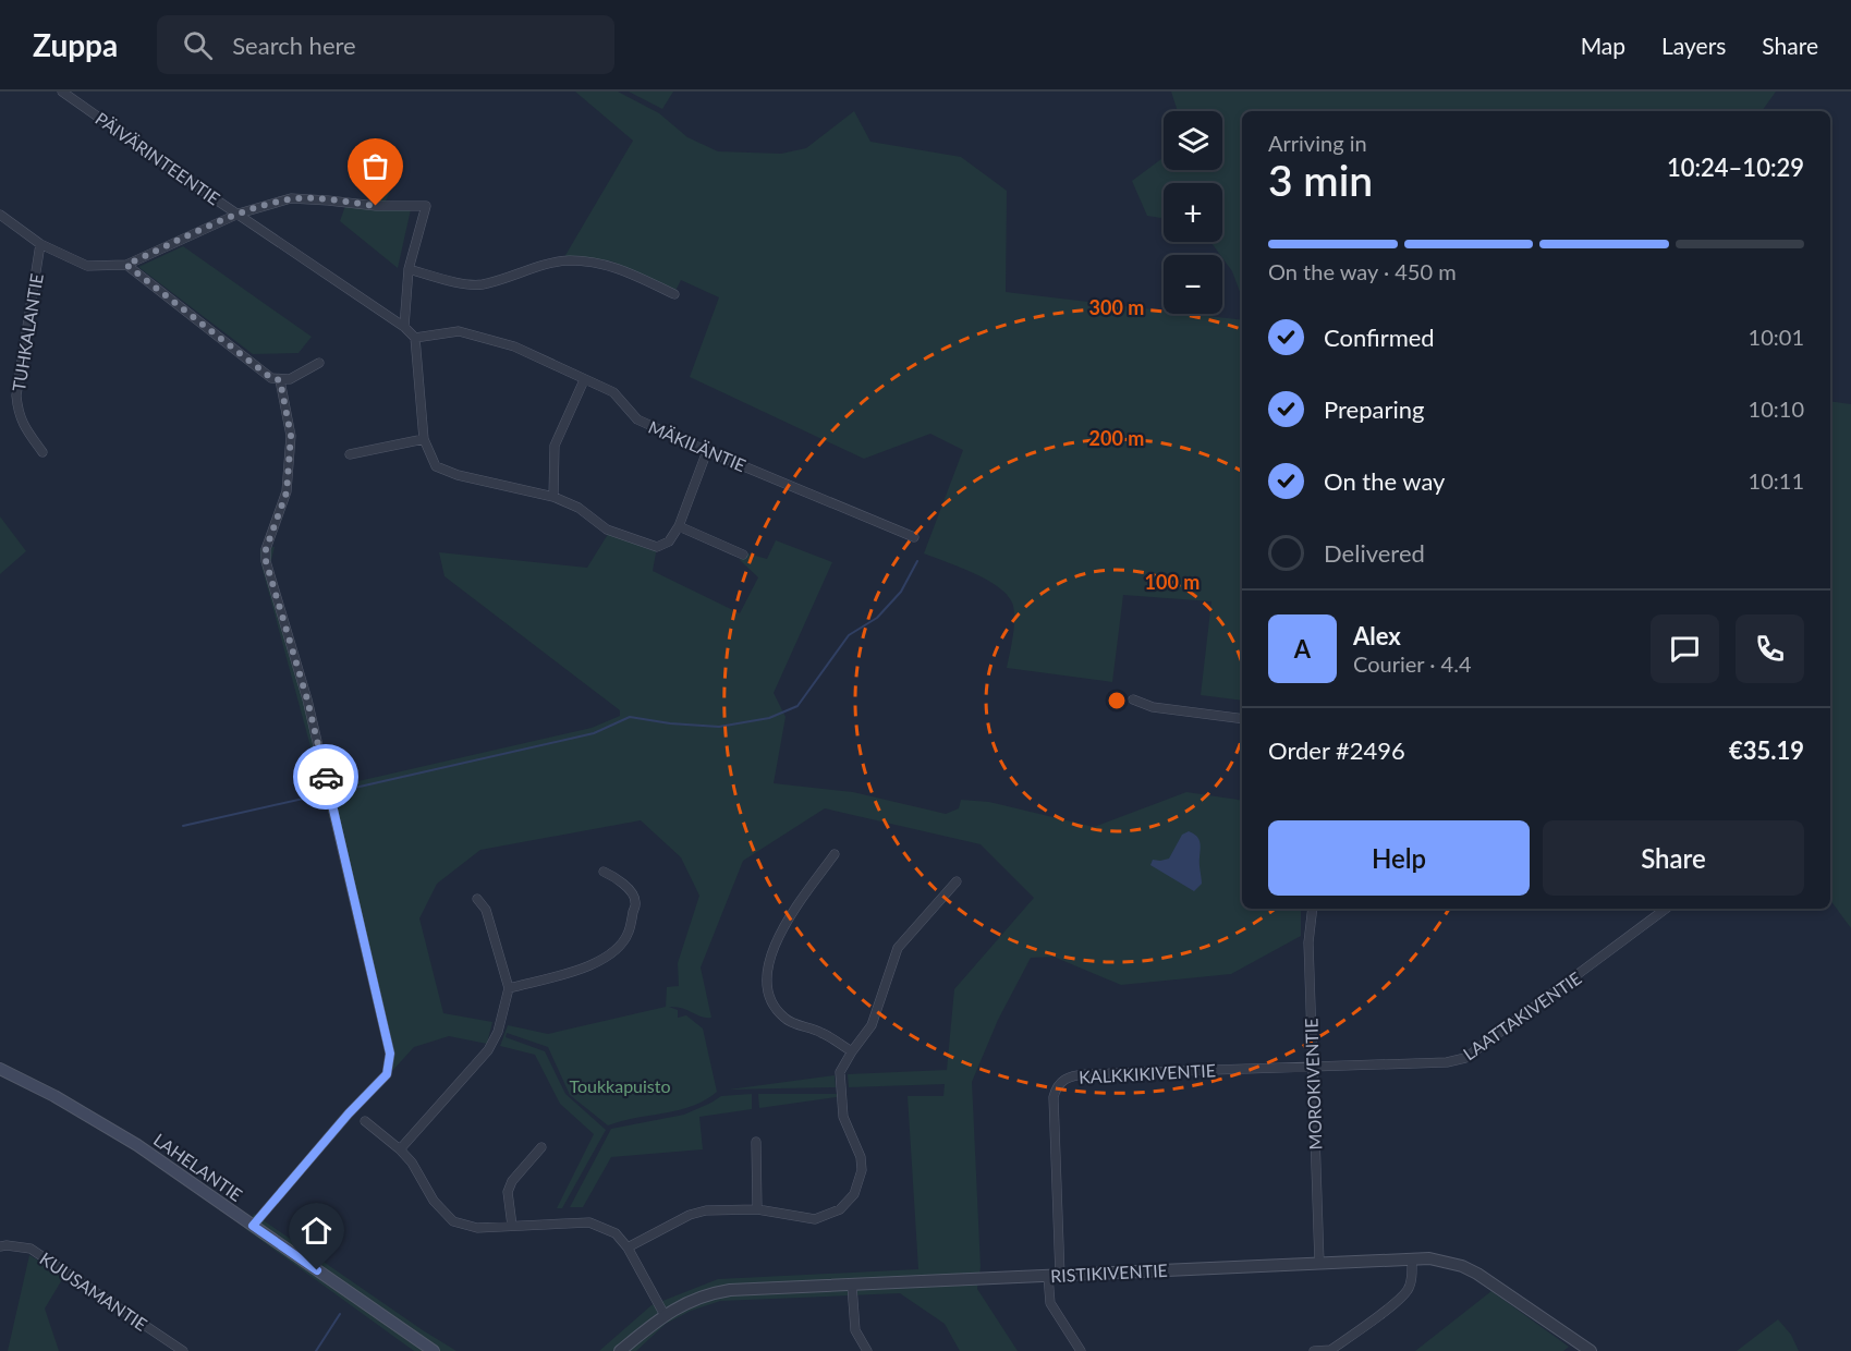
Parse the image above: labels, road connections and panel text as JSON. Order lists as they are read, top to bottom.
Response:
{
  "streets": {
    "main road": ["LAHELANTIE"],
    "street": [
      "PÄIVÄRINTEENTIE",
      "TUHKALANTIE",
      "MÄKILÄNTIE",
      "LAATTAKIVENTIE",
      "KALKKIKIVENTIE",
      "MOROKIVENTIE",
      "RISTIKIVENTIE",
      "KUUSAMANTIE"
    ]
  },
  "crossings": [
    ["PÄIVÄRINTEENTIE", "MÄKILÄNTIE"],
    ["LAATTAKIVENTIE", "KALKKIKIVENTIE"],
    ["LAATTAKIVENTIE", "MOROKIVENTIE"],
    ["KALKKIKIVENTIE", "MOROKIVENTIE"],
    ["KALKKIKIVENTIE", "RISTIKIVENTIE"],
    ["MOROKIVENTIE", "RISTIKIVENTIE"]
  ],
  "parks": ["Toukkapuisto"],
  "page": {
    "header": "Zuppa",
    "search": "Search here",
    "nav": ["Map", "Layers", "Share"],
    "map_buttons": ["+", "−"],
    "heading": ["3 min", "Arriving in", "10:24–10:29"],
    "panel": [
      "Alex",
      "Courier · 4.4",
      "Order #2496",
      "€35.19"
    ],
    "bar": "On the way · 450 m",
    "list": [
      ["Confirmed", "10:01"],
      ["Preparing", "10:10"],
      ["On the way", "10:11"],
      "Delivered"
    ],
    "round": "A",
    "buttons": ["Help", "Share"]
  },
  "rings": ["300 m", "200 m", "100 m"]
}
